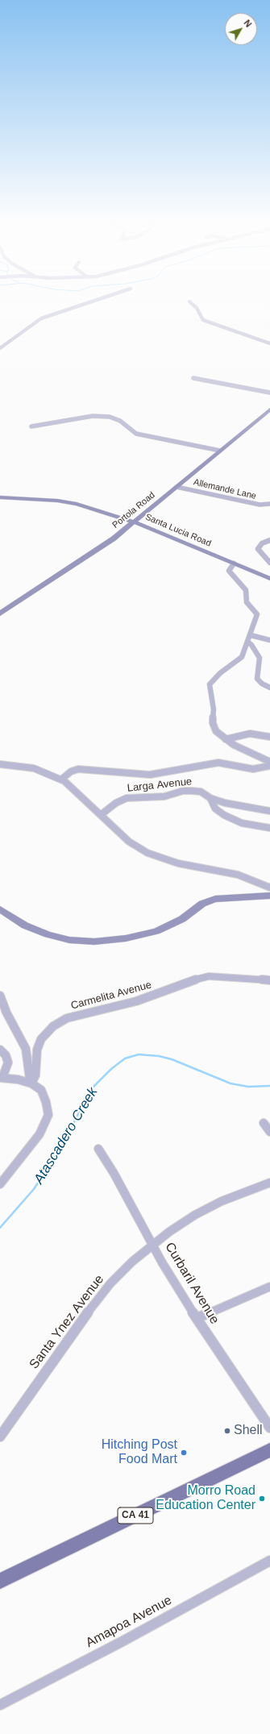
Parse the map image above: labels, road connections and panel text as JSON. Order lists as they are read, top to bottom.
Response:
{
  "streets": {
    "main road": ["CA 41"],
    "street": [
      "Allemande Lane",
      "Portola Road",
      "Santa Lucia Road",
      "Larga Avenue",
      "Carmelita Avenue",
      "Curbaril Avenue",
      "Santa Ynez Avenue",
      "Amapoa Avenue"
    ]
  },
  "crossings": [
    ["Allemande Lane", "Portola Road"],
    ["Portola Road", "Santa Lucia Road"],
    ["Curbaril Avenue", "Santa Ynez Avenue"]
  ],
  "water": ["Atascadero Creek"],
  "places": ["Shell", "Hitching Post Food Mart", "Morro Road Education Center"],
  "north": "top right"
}
